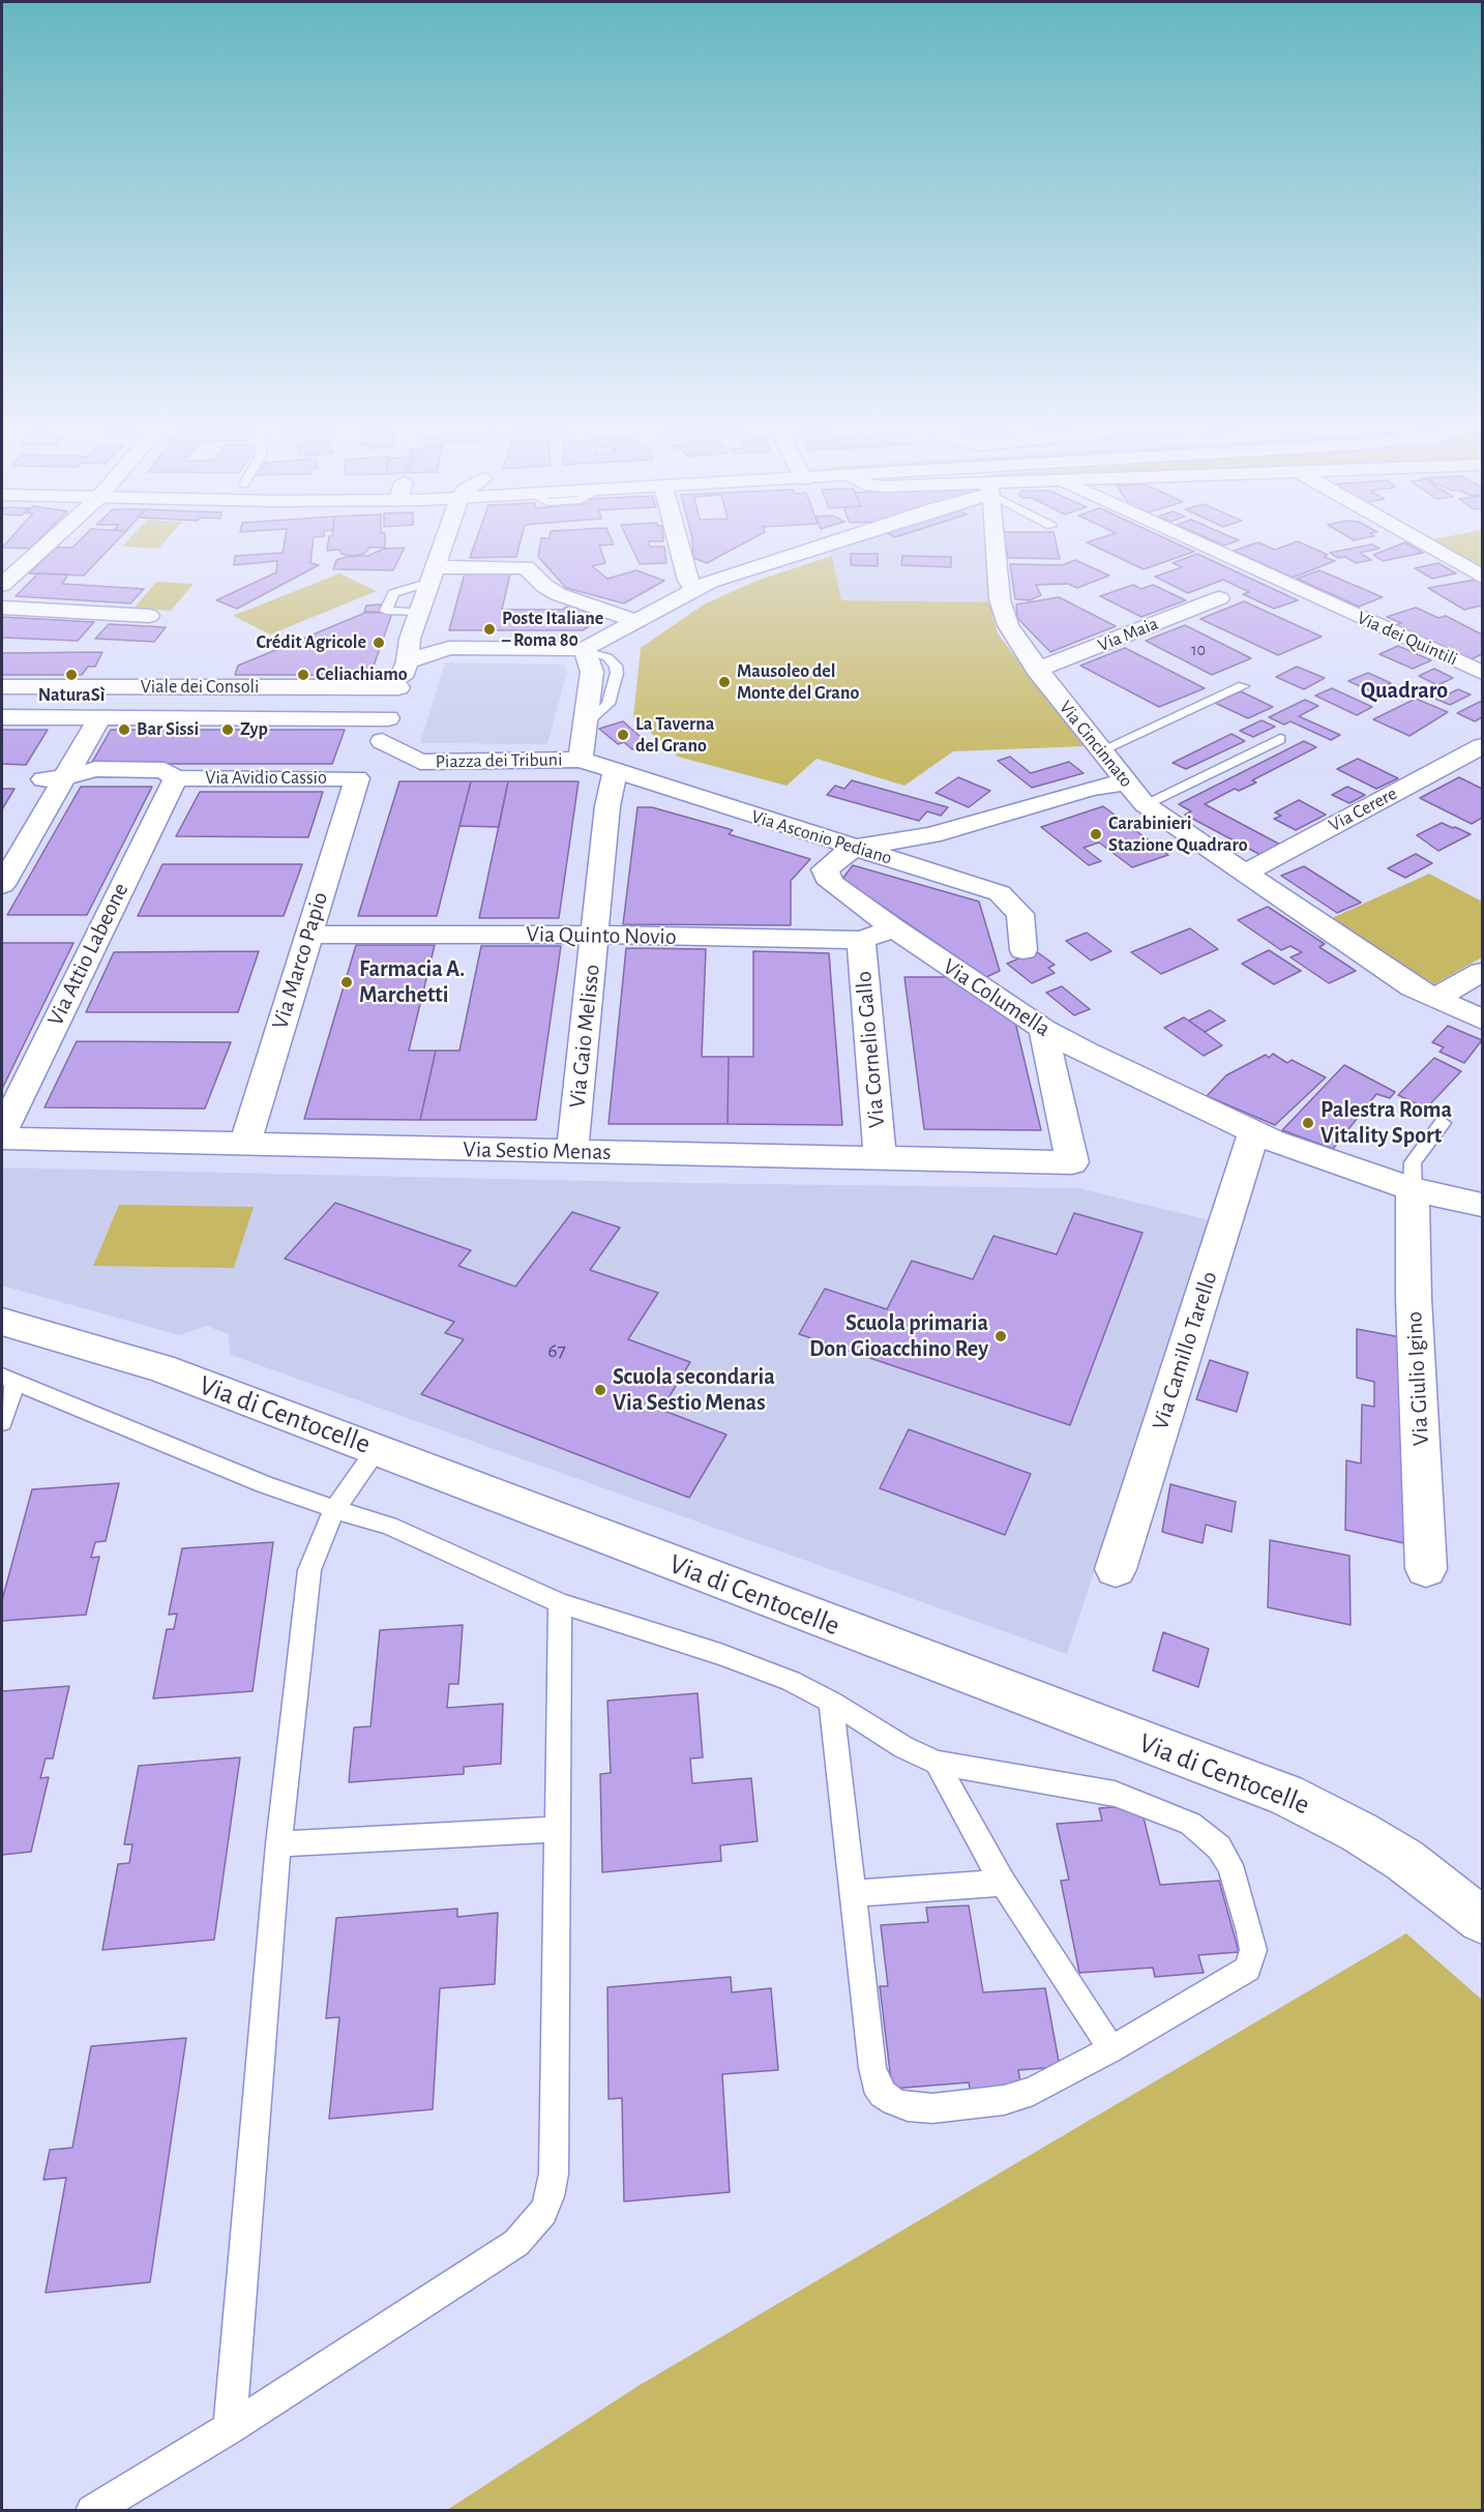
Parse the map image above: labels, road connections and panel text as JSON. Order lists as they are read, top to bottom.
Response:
{
  "streets": {
    "street": [
      "Via Maia",
      "Via dei Quintili",
      "Viale dei Consoli",
      "Via Cincinnato",
      "Piazza dei Tribuni",
      "Via Avidio Cassio",
      "Via Cerere",
      "Via Asconio Pediano",
      "Via Quinto Novio",
      "Via Attio Labeone",
      "Via Marco Papio",
      "Via Columella",
      "Via Gaio Melisso",
      "Via Cornelio Gallo",
      "Via Sestio Menas",
      "Via Camillo Tarello",
      "Via Giulio Igino",
      "Via di Centocelle"
    ]
  },
  "crossings": [
    ["Via Maia", "Via Cincinnato"],
    ["Viale dei Consoli", "Piazza dei Tribuni"],
    ["Viale dei Consoli", "Via Marco Papio"],
    ["Via Cincinnato", "Via Cerere"],
    ["Via Cincinnato", "Via Columella"],
    ["Piazza dei Tribuni", "Via Avidio Cassio"],
    ["Piazza dei Tribuni", "Via Asconio Pediano"],
    ["Piazza dei Tribuni", "Via Marco Papio"],
    ["Via Avidio Cassio", "Via Attio Labeone"],
    ["Via Avidio Cassio", "Via Marco Papio"],
    ["Via Asconio Pediano", "Via Columella"],
    ["Via Asconio Pediano", "Via Gaio Melisso"],
    ["Via Quinto Novio", "Via Marco Papio"],
    ["Via Quinto Novio", "Via Columella"],
    ["Via Quinto Novio", "Via Gaio Melisso"],
    ["Via Quinto Novio", "Via Cornelio Gallo"],
    ["Via Marco Papio", "Via Sestio Menas"],
    ["Via Columella", "Via Sestio Menas"],
    ["Via Columella", "Via Camillo Tarello"],
    ["Via Columella", "Via Giulio Igino"],
    ["Via Gaio Melisso", "Via Sestio Menas"],
    ["Via Cornelio Gallo", "Via Sestio Menas"]
  ],
  "districts": ["Quadraro"],
  "places": [
    "Poste Italiane – Roma 80",
    "Crédit Agricole",
    "NaturaSì",
    "Celiachiamo",
    "Mausoleo del Monte del Grano",
    "Bar Sissi",
    "Zyp",
    "La Taverna del Grano",
    "Carabinieri Stazione Quadraro",
    "Farmacia A. Marchetti",
    "Palestra Roma Vitality Sport",
    "Scuola primaria Don Gioacchino Rey",
    "Scuola secondaria Via Sestio Menas"
  ],
  "house_numbers": ["10", "67"]
}
